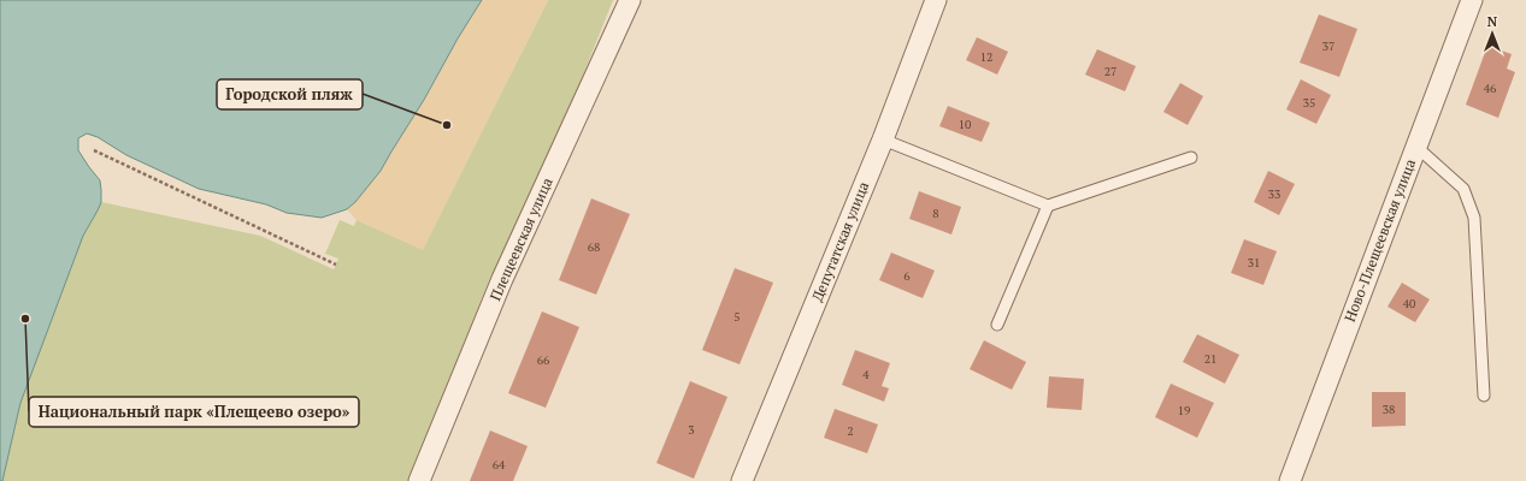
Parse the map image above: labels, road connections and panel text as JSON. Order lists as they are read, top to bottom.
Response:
{
  "streets": {
    "street": ["Плещеевская улица", "Ново-Плещеевская улица", "Депутатская улица"]
  },
  "places": ["Городской пляж", "Национальный парк «Плещеево озеро»"],
  "house_numbers": [
    "37",
    "12",
    "27",
    "46",
    "35",
    "10",
    "33",
    "8",
    "68",
    "31",
    "6",
    "40",
    "5",
    "21",
    "66",
    "4",
    "38",
    "19",
    "3",
    "2",
    "64"
  ],
  "north": "top"
}
